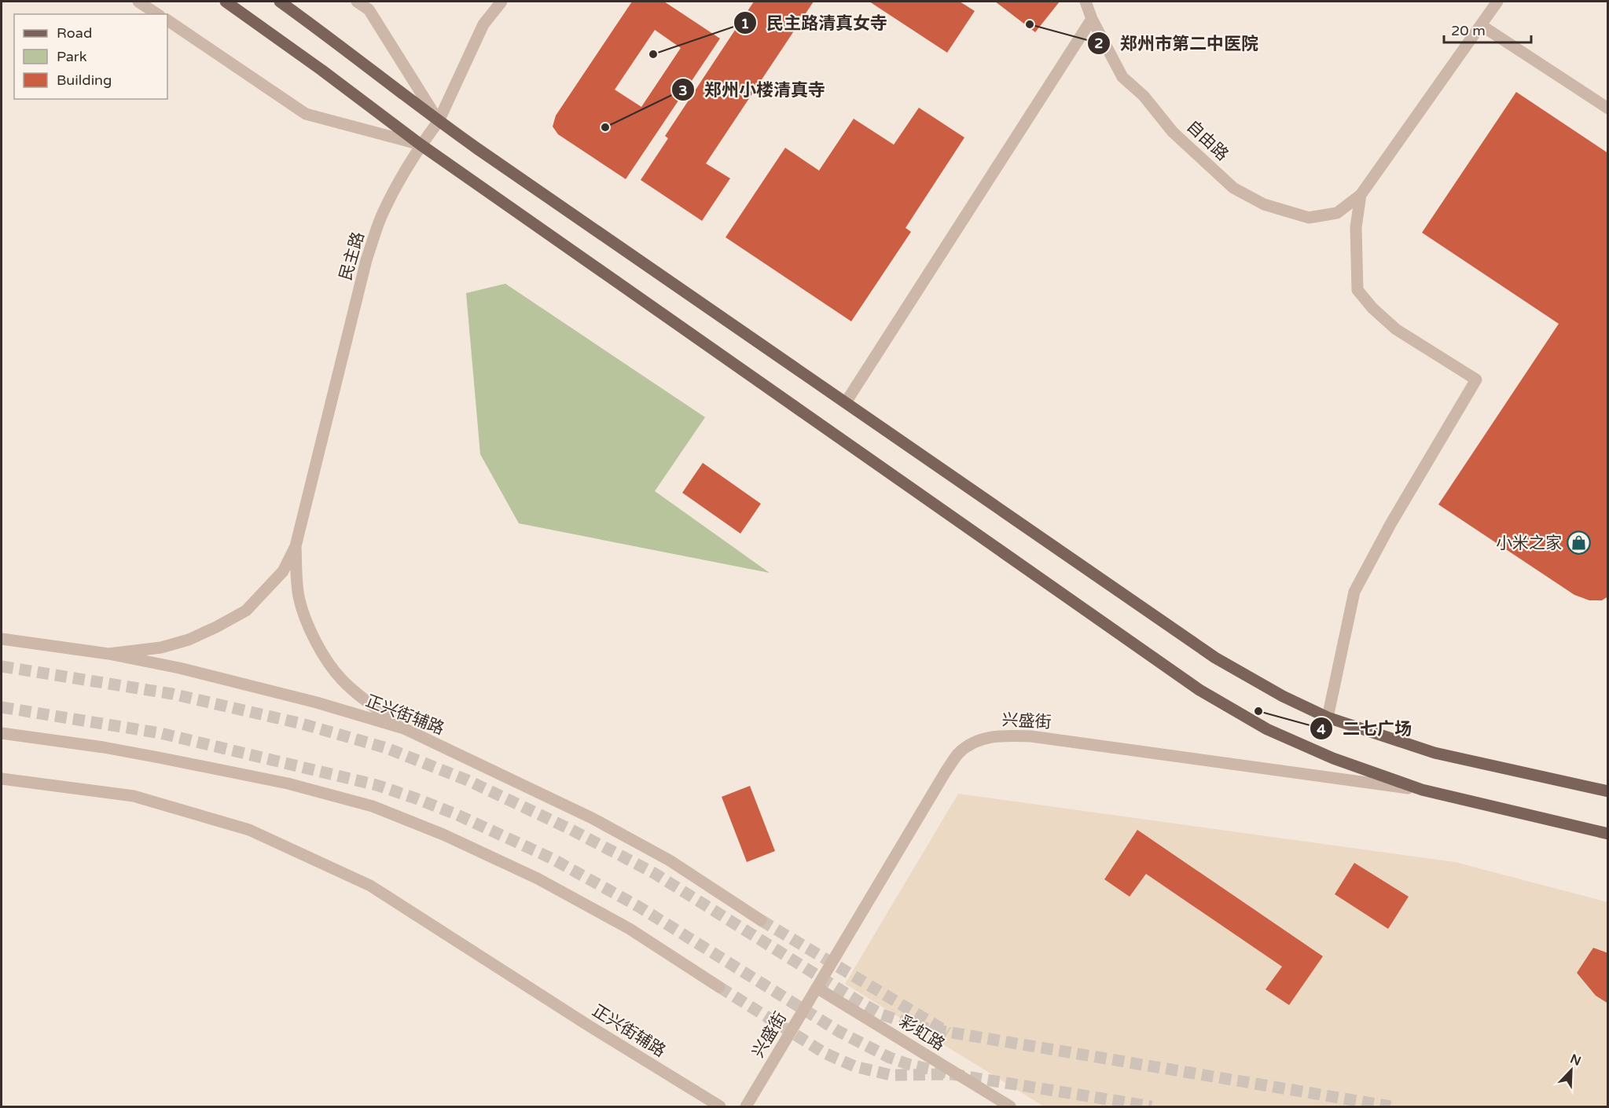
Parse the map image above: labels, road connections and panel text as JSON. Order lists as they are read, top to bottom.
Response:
{
  "streets": {
    "street": [
      "自由路",
      "民主路",
      "正兴街辅路",
      "兴盛街",
      "彩虹路"
    ]
  },
  "crossings": [
    ["兴盛街", "彩虹路"]
  ],
  "places": {
    "other": [
      "郑州市第二中医院",
      "民主路清真女寺",
      "郑州小楼清真寺",
      "二七广场"
    ],
    "shop": ["小米之家"]
  },
  "legend": ["Road", "Park", "Building"],
  "scale_bar": "20 m",
  "north": "top right"
}
